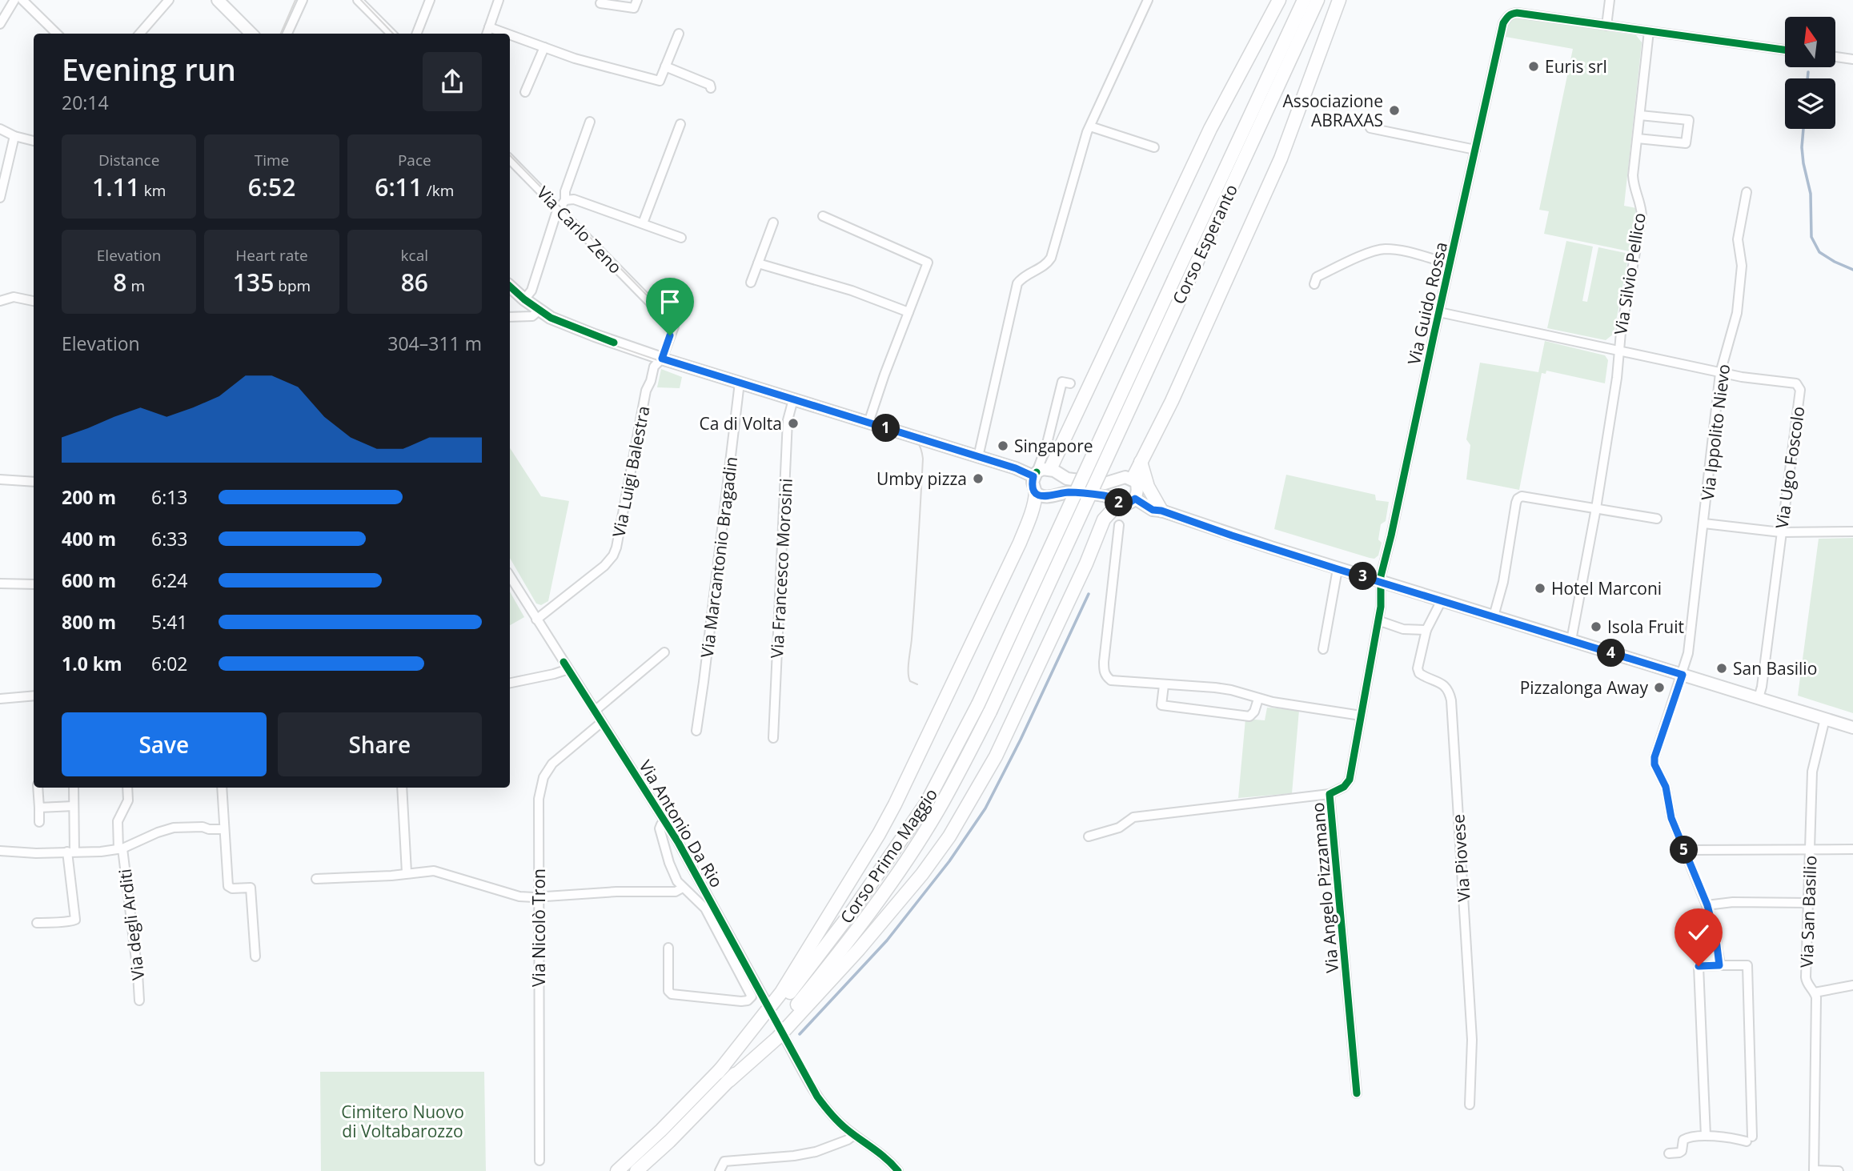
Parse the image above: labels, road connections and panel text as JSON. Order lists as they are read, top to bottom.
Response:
{
  "streets": {
    "highway": ["Corso Esperanto", "Corso Primo Maggio"],
    "street": [
      "Via Carlo Zeno",
      "Via Silvio Pellico",
      "Via Guido Rossa",
      "Via Ippolito Nievo",
      "Via Ugo Foscolo",
      "Via Luigi Balestra",
      "Via Marcantonio Bragadin",
      "Via Francesco Morosini",
      "Via Antonio Da Rio",
      "Via Piovese",
      "Via Angelo Pizzamano",
      "Via San Basilio",
      "Via degli Arditi",
      "Via Nicolò Tron"
    ]
  },
  "crossings": [
    ["Via Carlo Zeno", "Via Luigi Balestra"],
    ["Corso Esperanto", "Corso Primo Maggio"],
    ["Via Silvio Pellico", "Via Guido Rossa"],
    ["Via Silvio Pellico", "Via Ugo Foscolo"],
    ["Via Guido Rossa", "Via Ugo Foscolo"],
    ["Via Ippolito Nievo", "Via Ugo Foscolo"],
    ["Via Luigi Balestra", "Via Antonio Da Rio"],
    ["Via Antonio Da Rio", "Via Nicolò Tron"]
  ],
  "parks": ["Cimitero Nuovo di Voltabarozzo"],
  "places": [
    "Euris srl",
    "Associazione ABRAXAS",
    "Ca di Volta",
    "Singapore",
    "Umby pizza",
    "Hotel Marconi",
    "Isola Fruit",
    "San Basilio",
    "Pizzalonga Away"
  ],
  "north": "top",
  "page": {
    "heading": ["Evening run", "20:14"],
    "stats": [
      ["Distance", "1.11 km"],
      ["Time", "6:52"],
      ["Pace", "6:11 /km"],
      ["Elevation", "8 m"],
      ["Heart rate", "135 bpm"],
      ["kcal", "86"]
    ],
    "chart": ["Elevation", "304–311 m"],
    "pins": [
      "1",
      "2",
      "3",
      "4",
      "5"
    ],
    "list": [
      {
        "name": "200 m",
        "note": "6:13"
      },
      {
        "name": "400 m",
        "note": "6:33"
      },
      {
        "name": "600 m",
        "note": "6:24"
      },
      {
        "name": "800 m",
        "note": "5:41"
      },
      {
        "name": "1.0 km",
        "note": "6:02"
      }
    ],
    "buttons": ["Save", "Share"]
  }
}
